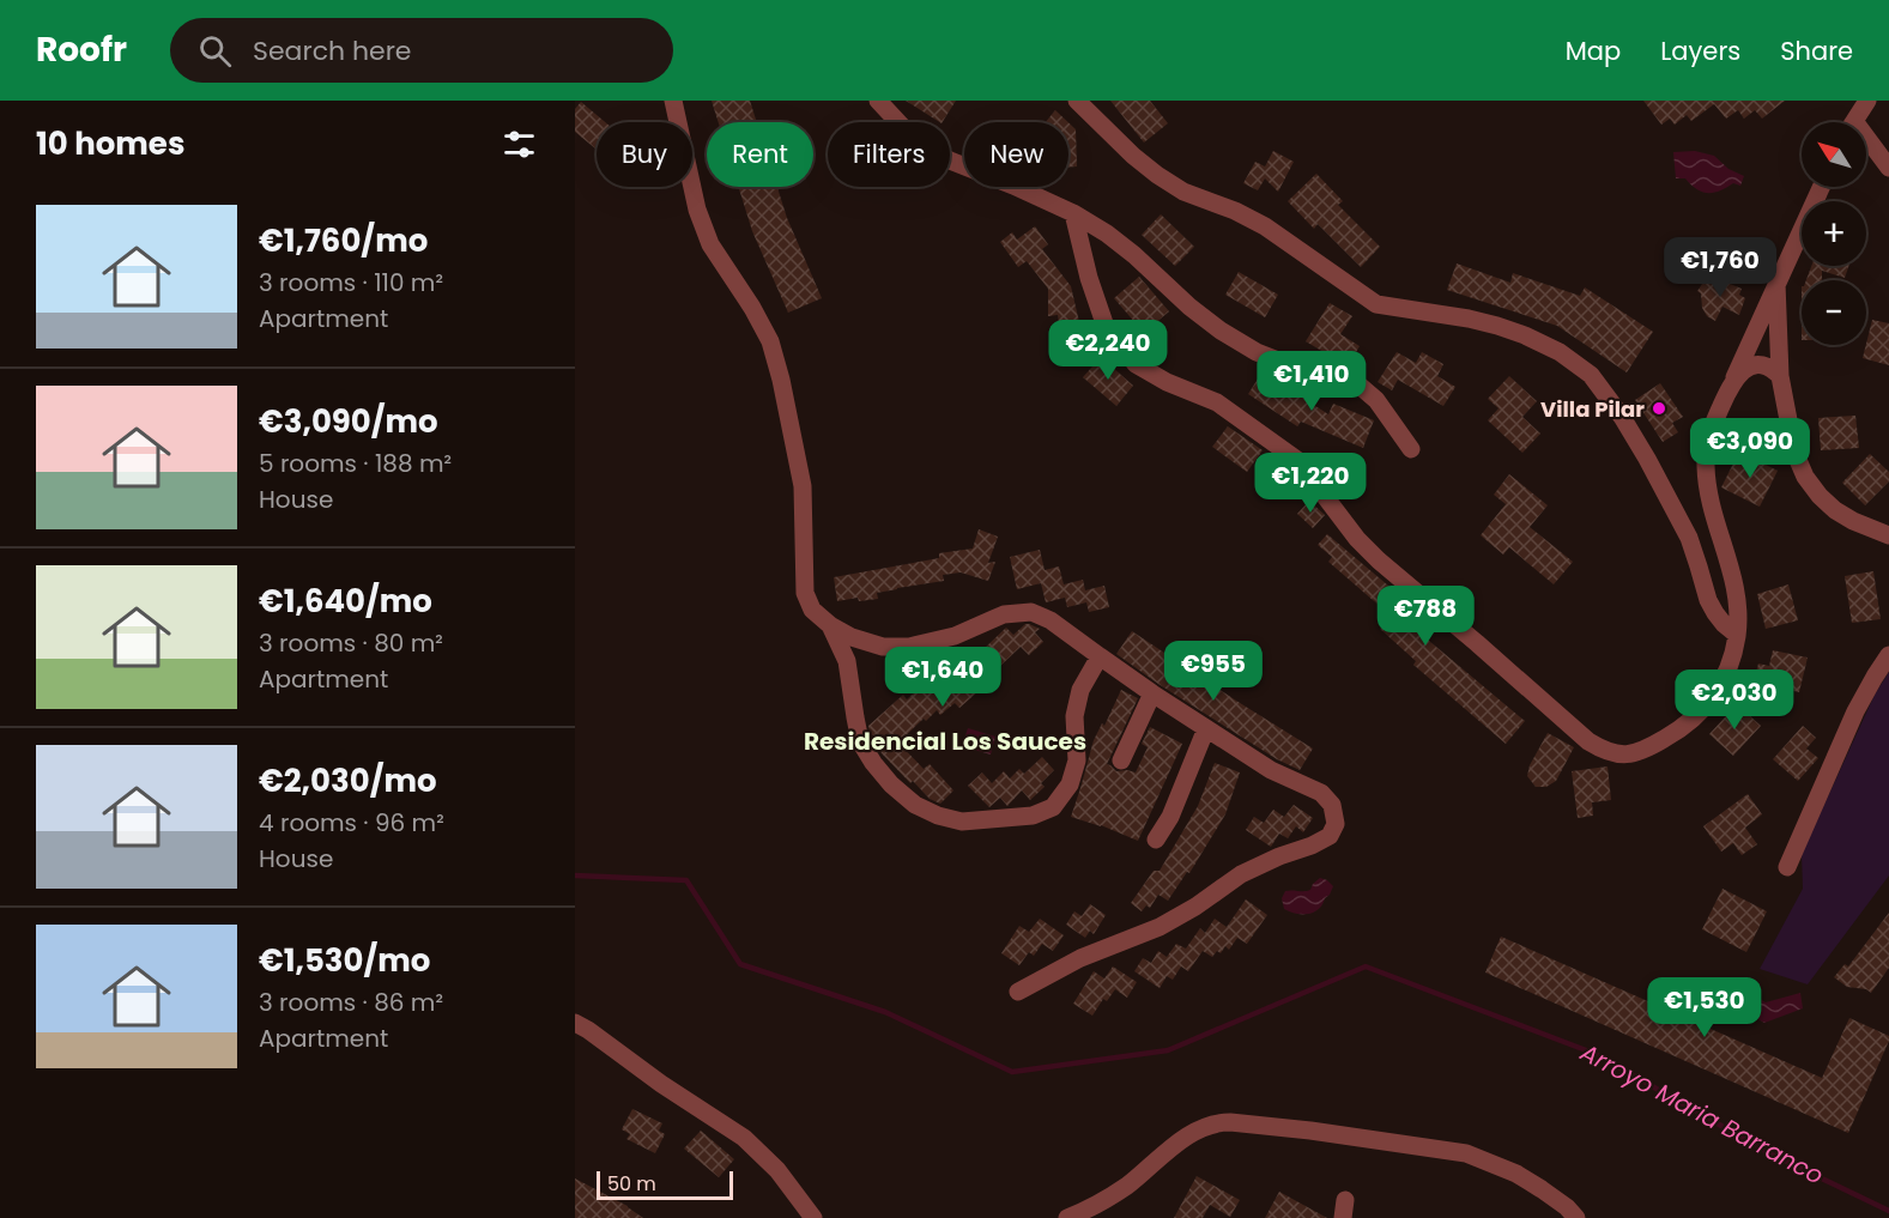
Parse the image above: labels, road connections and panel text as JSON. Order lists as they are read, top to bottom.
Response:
{
  "districts": ["Residencial Los Sauces"],
  "water": ["Arroyo Maria Barranco"],
  "places": ["Villa Pilar"],
  "scale_bar": "50 m",
  "north": "top left",
  "page": {
    "header": "Roofr",
    "search": "Search here",
    "nav": ["Map", "Layers", "Share"],
    "heading": "10 homes",
    "map_buttons": ["+", "−"],
    "chip": [
      "Buy",
      "Rent",
      "Filters",
      "New"
    ],
    "list": [
      {
        "name": "€1,760/mo",
        "note": "3 rooms · 110 m² · Apartment"
      },
      {
        "name": "€3,090/mo",
        "note": "5 rooms · 188 m² · House"
      },
      {
        "name": "€1,640/mo",
        "note": "3 rooms · 80 m² · Apartment"
      },
      {
        "name": "€2,030/mo",
        "note": "4 rooms · 96 m² · House"
      },
      {
        "name": "€1,530/mo",
        "note": "3 rooms · 86 m² · Apartment"
      }
    ],
    "price": [
      "€1,760",
      "€2,240",
      "€1,410",
      "€3,090",
      "€1,220",
      "€788",
      "€955",
      "€1,640",
      "€2,030",
      "€1,530"
    ],
    "scale": "50 m"
  }
}
